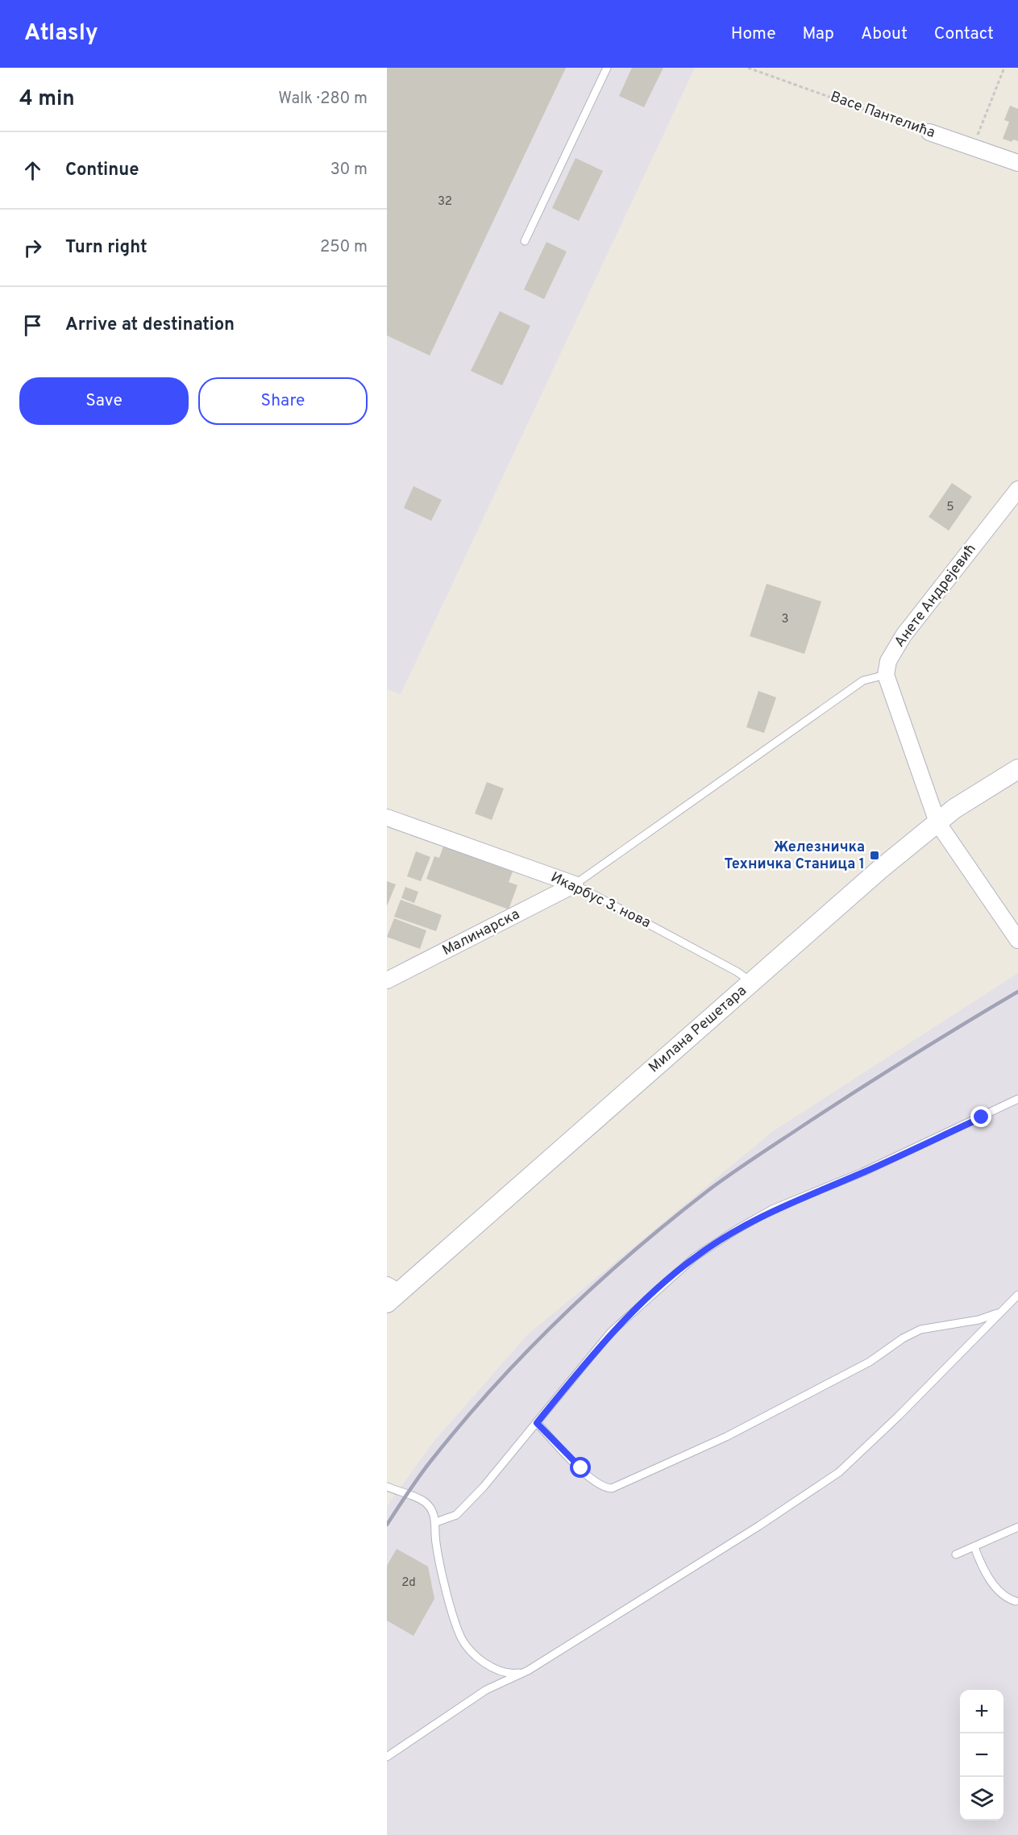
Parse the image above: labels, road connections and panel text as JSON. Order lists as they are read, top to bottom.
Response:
{
  "streets": {
    "street": [
      "Васе Пантелића",
      "Анете Андрејевић",
      "Икарбус 3. нова",
      "Малинарска",
      "Милана Решетара"
    ]
  },
  "crossings": [
    ["Икарбус 3. нова", "Малинарска"],
    ["Икарбус 3. нова", "Милана Решетара"]
  ],
  "places": {
    "transit": ["Железничка Техничка Станица 1"]
  },
  "house_numbers": [
    "32",
    "5",
    "3",
    "2d"
  ],
  "page": {
    "header": "Atlasly",
    "nav": [
      "Home",
      "Map",
      "About",
      "Contact"
    ],
    "heading": ["4 min", "Walk · 280 m"],
    "list": [
      ["Continue", "30 m"],
      ["Turn right", "250 m"],
      "Arrive at destination"
    ],
    "buttons": ["Save", "Share"],
    "map_buttons": ["+", "−"]
  }
}
